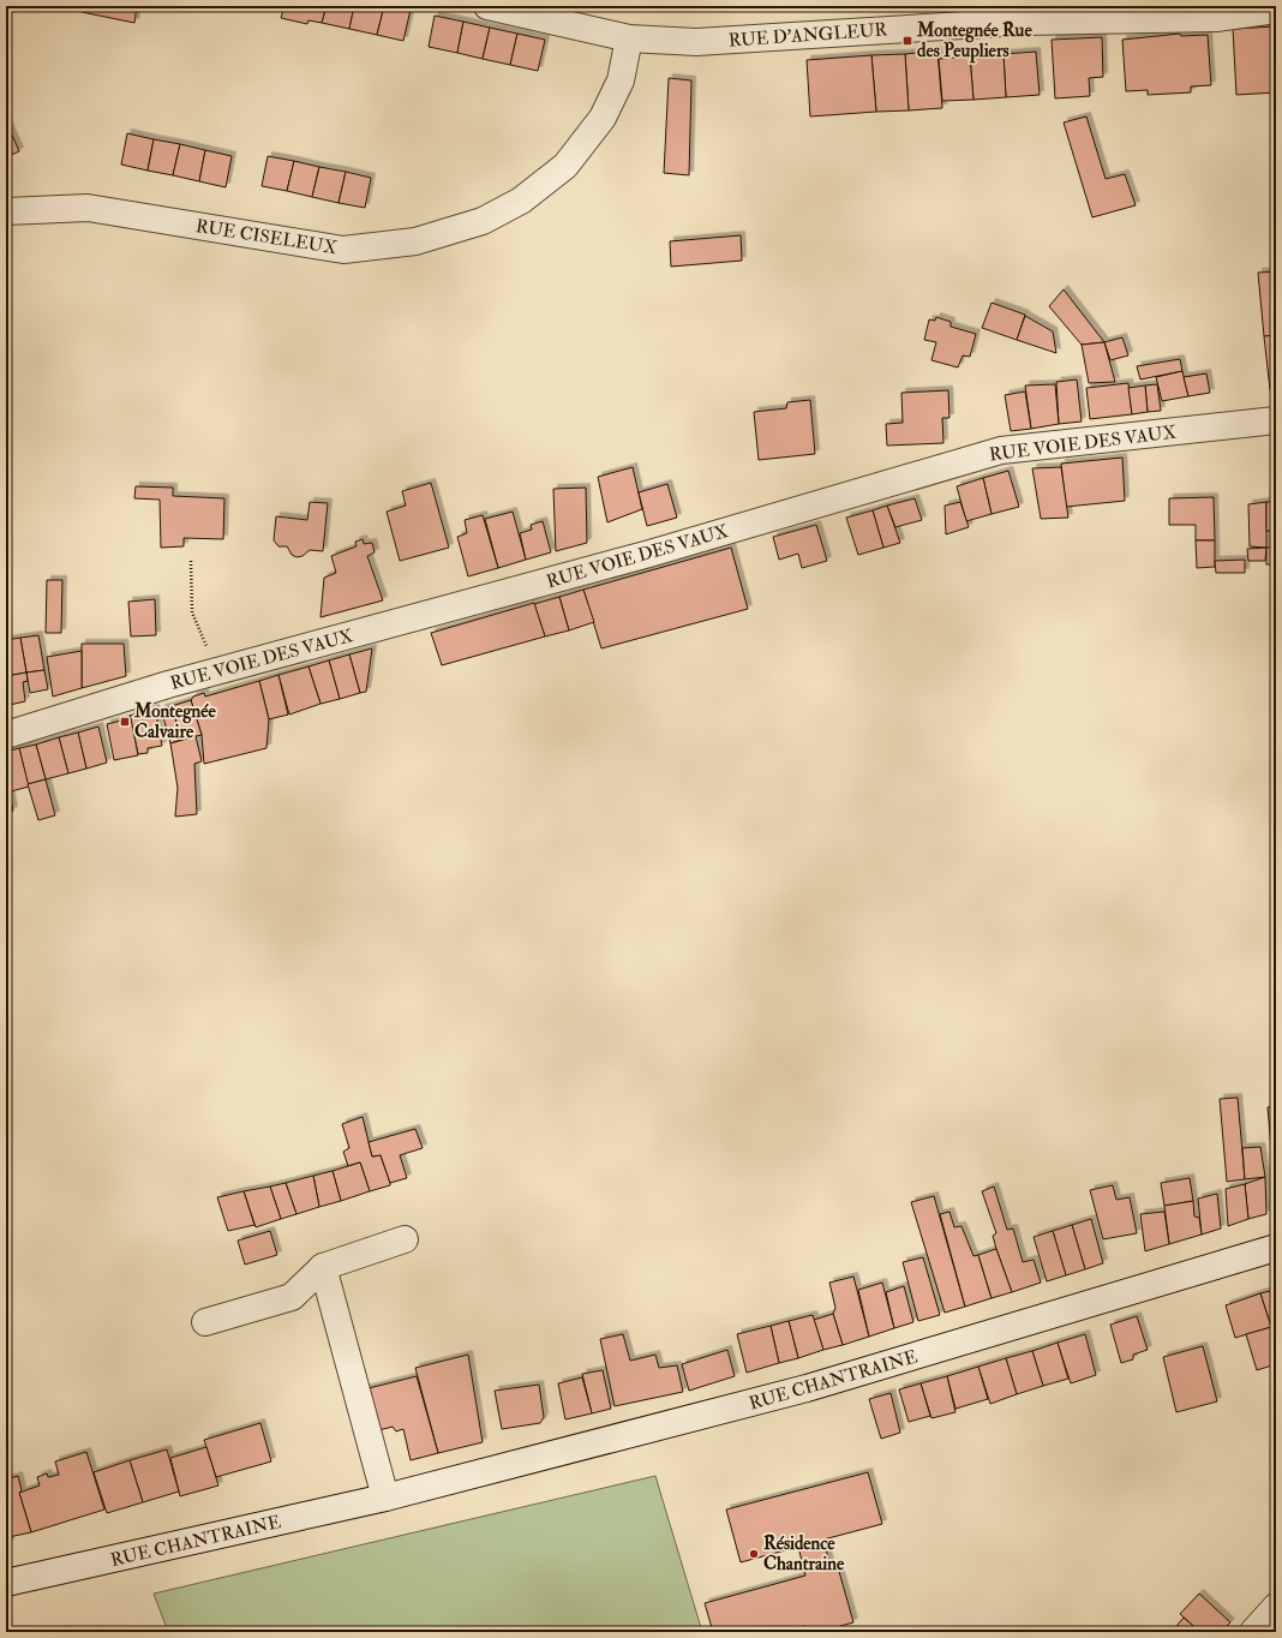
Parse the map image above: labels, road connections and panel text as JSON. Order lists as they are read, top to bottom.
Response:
{
  "streets": {
    "street": [
      "RUE D'ANGLEUR",
      "RUE CISELEUX",
      "RUE VOIE DES VAUX",
      "RUE CHANTRAINE"
    ]
  },
  "crossings": [
    ["RUE D'ANGLEUR", "RUE CISELEUX"]
  ],
  "places": {
    "transit": ["Montegnée Rue des Peupliers", "Montegnée Calvaire"],
    "other": ["Résidence Chantraine"]
  }
}
